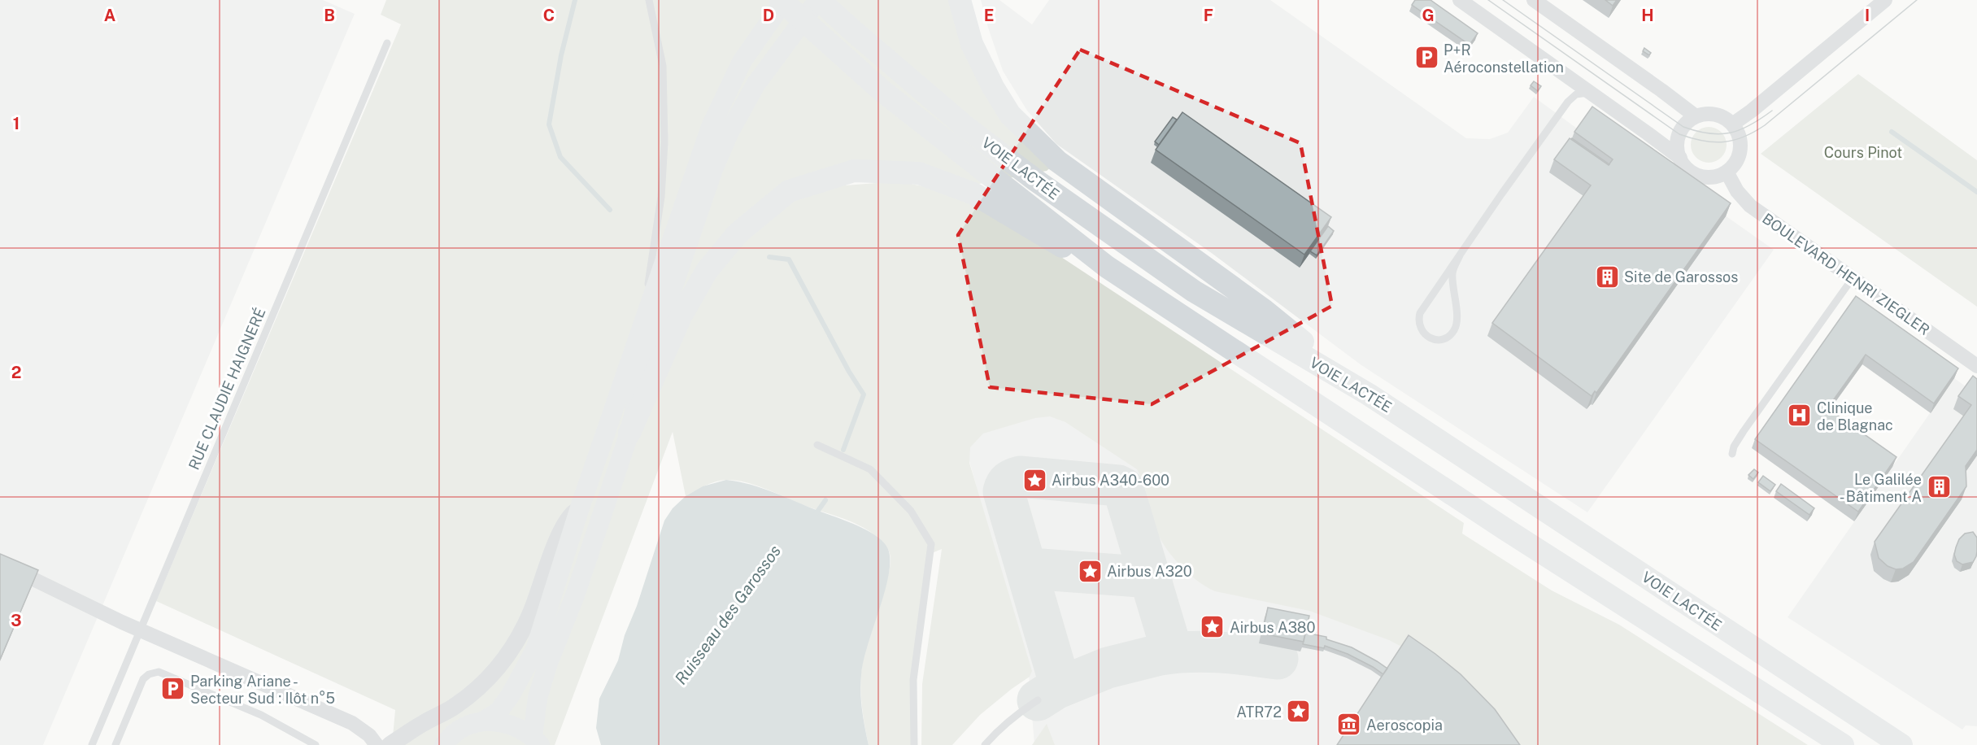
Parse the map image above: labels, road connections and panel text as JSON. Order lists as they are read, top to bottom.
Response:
{
  "streets": {
    "highway": ["VOIE LACTÉE"],
    "street": ["BOULEVARD HENRI ZIEGLER"],
    "lane": ["RUE CLAUDIE HAIGNERÉ"]
  },
  "water": ["Ruisseau des Garossos"],
  "parks": ["Cours Pinot"],
  "places": {
    "parking": ["P+R Aéroconstellation", "Parking Ariane - Secteur Sud : Ilôt n°5"],
    "building": ["Site de Garossos", "Le Galilée - Bâtiment A"],
    "hospital": ["Clinique de Blagnac"],
    "place": [
      "Airbus A340-600",
      "Airbus A320",
      "Airbus A380",
      "ATR72"
    ],
    "museum": ["Aeroscopia"]
  },
  "grid": {
    "columns": [
      "A",
      "B",
      "C",
      "D",
      "E",
      "F",
      "G",
      "H",
      "I"
    ],
    "rows": ["1", "2", "3"]
  }
}
